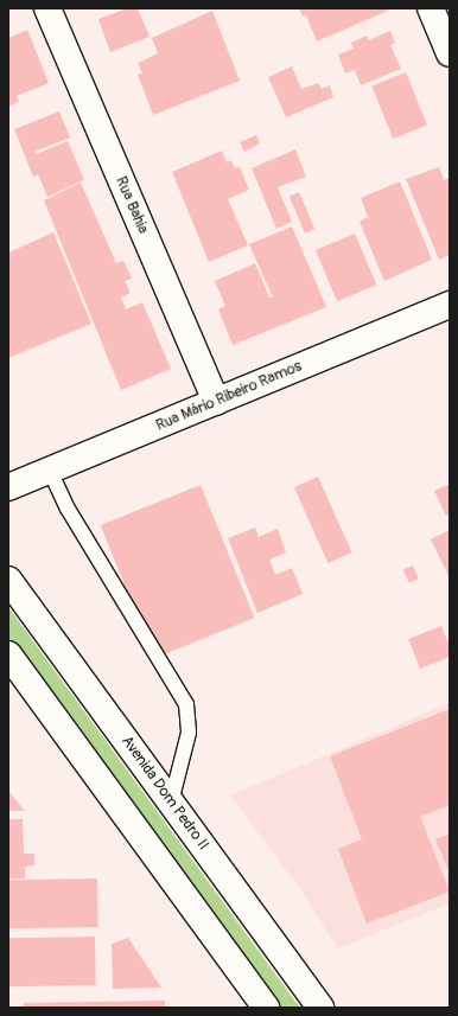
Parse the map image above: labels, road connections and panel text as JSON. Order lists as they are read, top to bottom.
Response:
{
  "streets": {
    "main road": ["Rua Bahia", "Rua Mário Ribeiro Ramos", "Avenida Dom Pedro II"]
  },
  "crossings": [
    ["Rua Bahia", "Rua Mário Ribeiro Ramos"]
  ]
}
